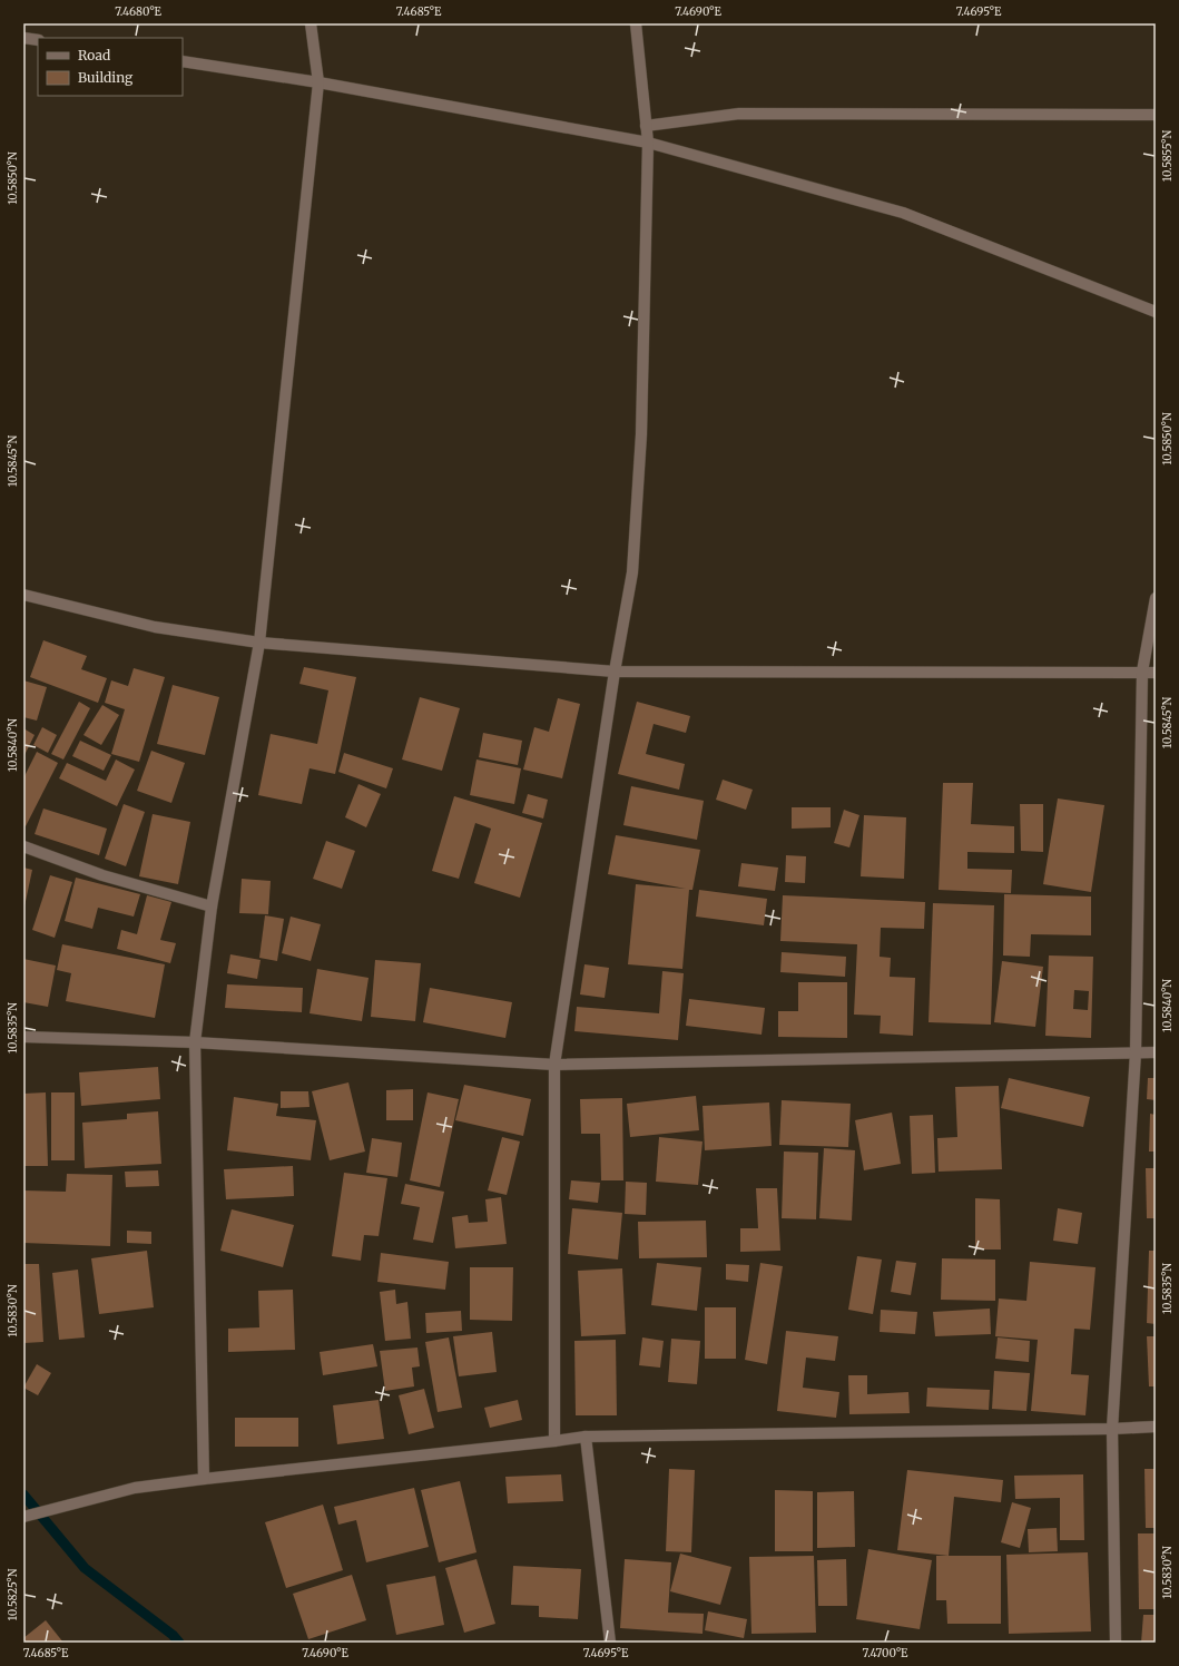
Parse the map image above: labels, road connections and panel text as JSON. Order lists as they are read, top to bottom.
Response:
{
  "legend": ["Road", "Building"],
  "coordinates": [
    "7.4680°E",
    "7.4685°E",
    "7.4690°E",
    "7.4695°E",
    "10.5855°N",
    "10.5850°N",
    "10.5845°N",
    "10.5840°N",
    "10.5835°N",
    "10.5830°N",
    "10.5825°N",
    "7.4700°E"
  ]
}
